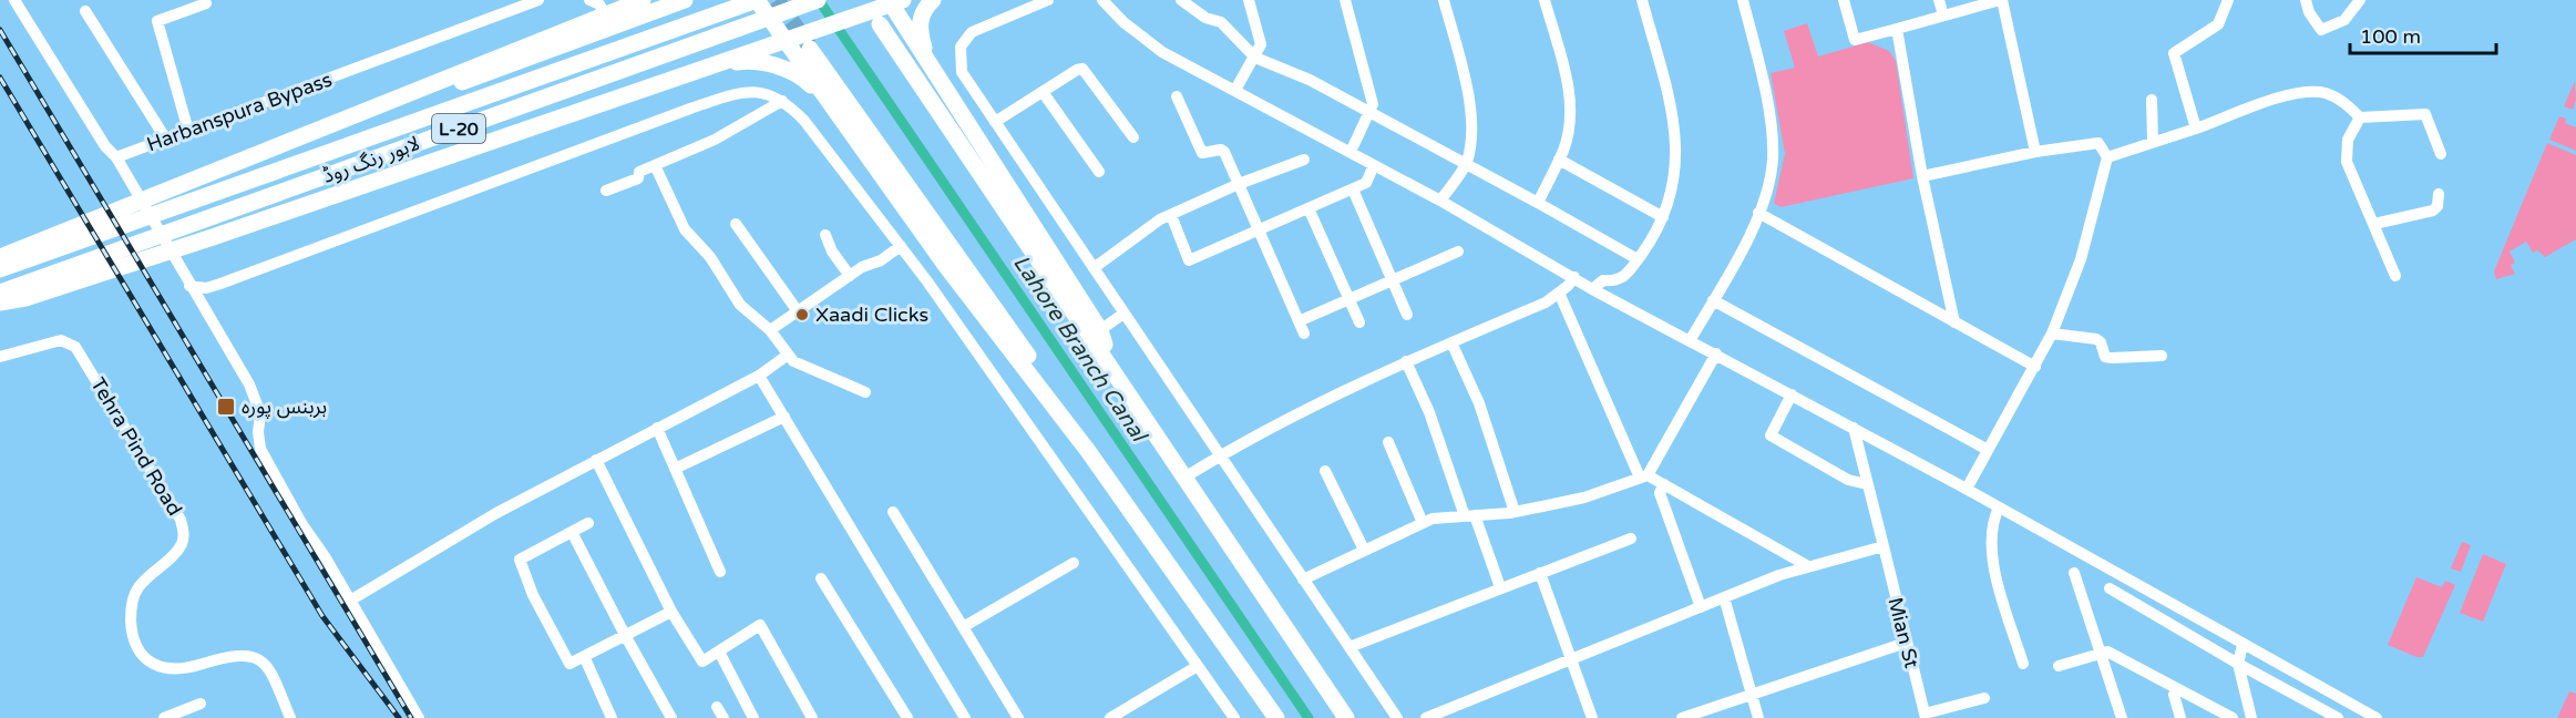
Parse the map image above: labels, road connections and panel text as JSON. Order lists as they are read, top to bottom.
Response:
{
  "streets": {
    "highway": ["L-20", "لاہور رنگ روڈ"],
    "street": ["Harbanspura Bypass", "Tehra Pind Road", "Mian St"]
  },
  "water": ["Lahore Branch Canal"],
  "places": {
    "other": ["Xaadi Clicks"],
    "transit": ["ہربنس پورہ"]
  },
  "scale_bar": "100 m"
}
